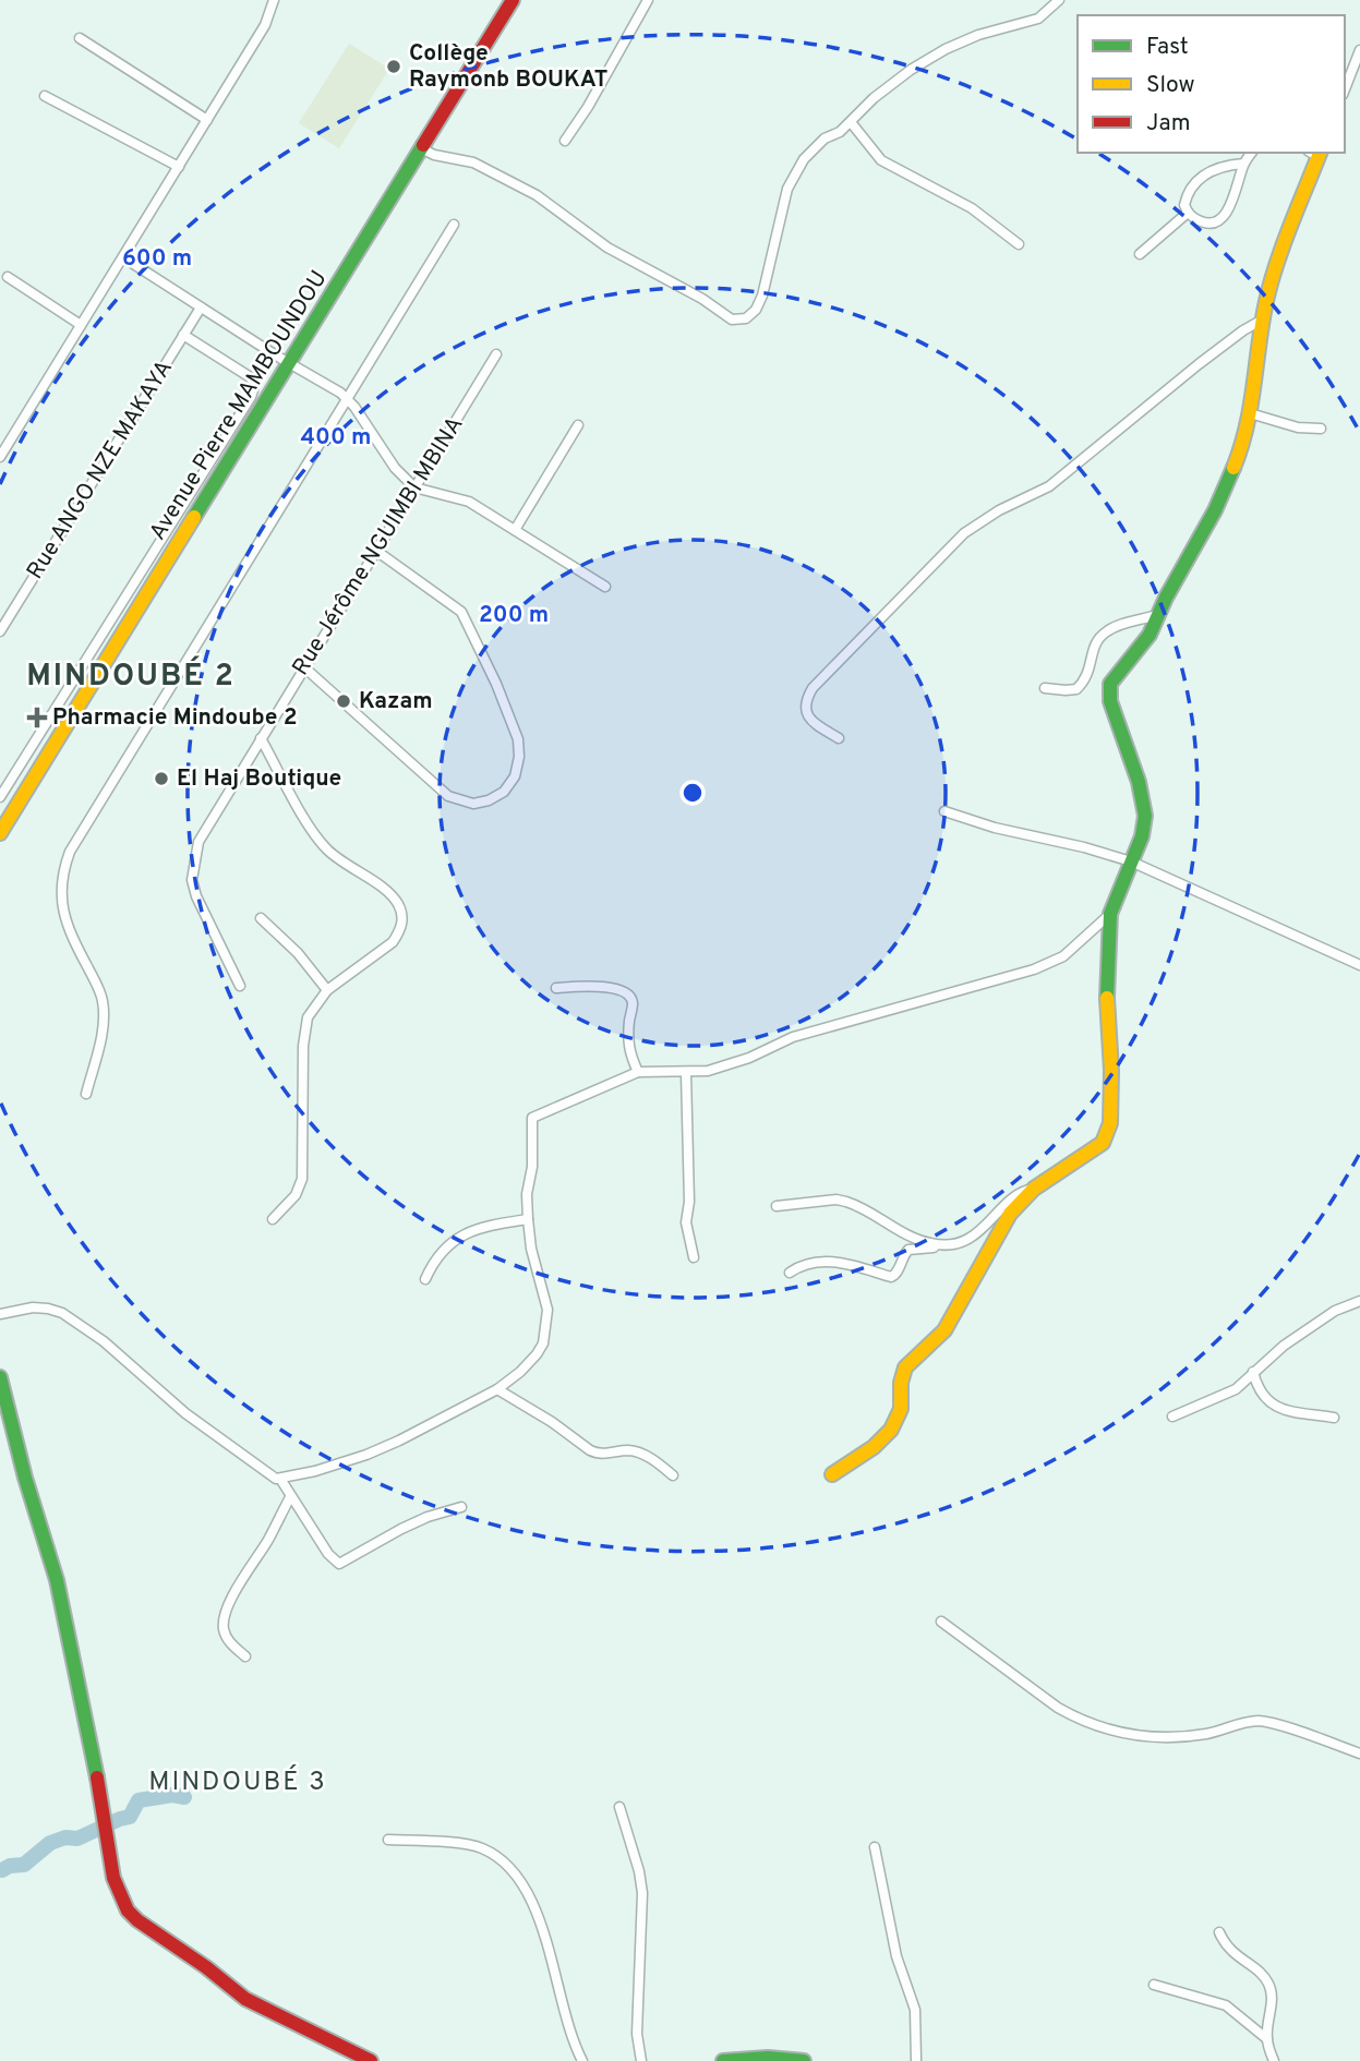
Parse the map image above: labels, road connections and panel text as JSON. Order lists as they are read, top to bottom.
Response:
{
  "streets": {
    "street": ["Avenue Pierre MAMBOUNDOU", "Rue ANGO NZE MAKAYA", "Rue Jérôme NGUIMBI MBINA"]
  },
  "districts": ["MINDOUBÉ 2", "MINDOUBÉ 3"],
  "places": {
    "other": ["Collège Raymonb BOUKAT", "Kazam", "El Haj Boutique"],
    "health": ["Pharmacie Mindoube 2"]
  },
  "legend": ["Fast", "Slow", "Jam"],
  "rings": ["600 m", "400 m", "200 m"]
}
